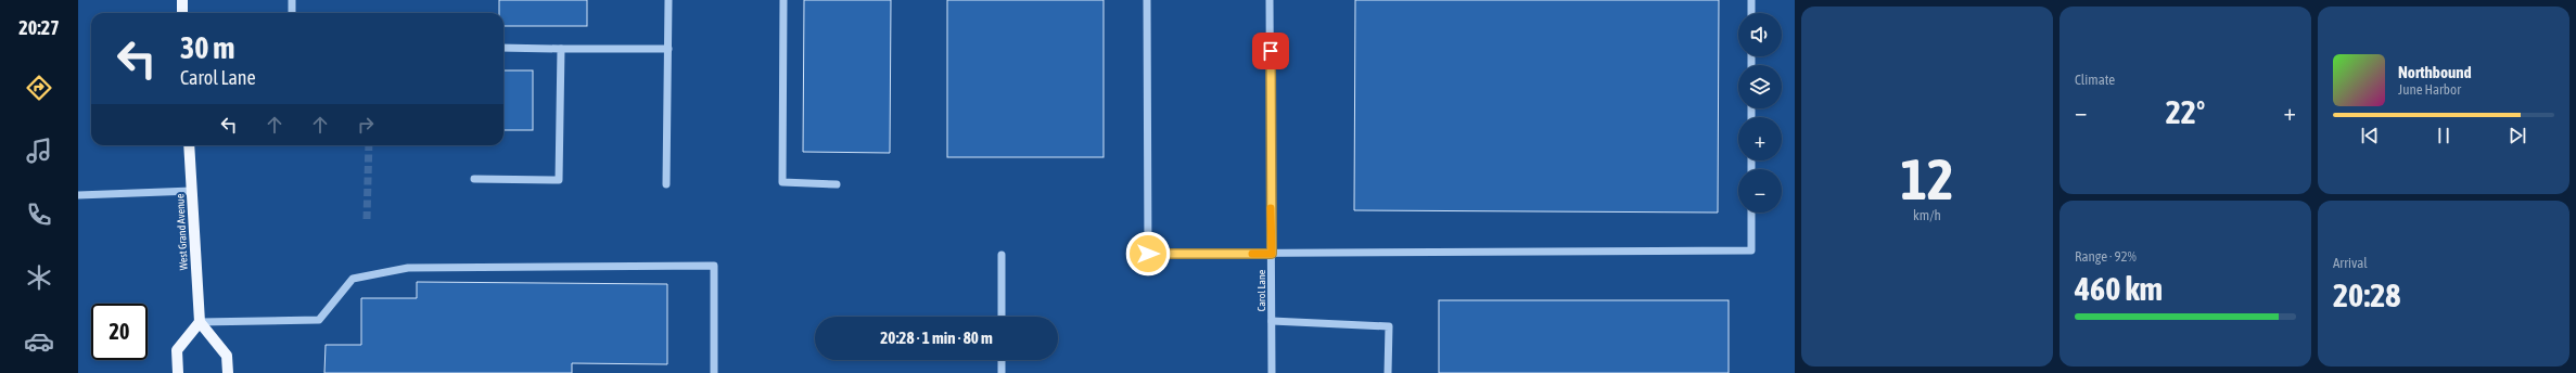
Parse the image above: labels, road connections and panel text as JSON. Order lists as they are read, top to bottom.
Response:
{
  "streets": {
    "main road": ["West Grand Avenue"],
    "street": ["Carol Lane"]
  },
  "page": {
    "tabs": "20:27",
    "tile": [
      ["12", "km/h"],
      "Climate",
      ["Range · 92%", "460 km"],
      ["Arrival", "20:28"]
    ],
    "map_buttons": ["+", "−"],
    "turn": ["30 m", "Carol Lane"],
    "song": ["Northbound", "June Harbor"],
    "heat": ["−", "22°", "+"],
    "limit": "20",
    "trip": "20:28 · 1 min · 80 m"
  }
}
